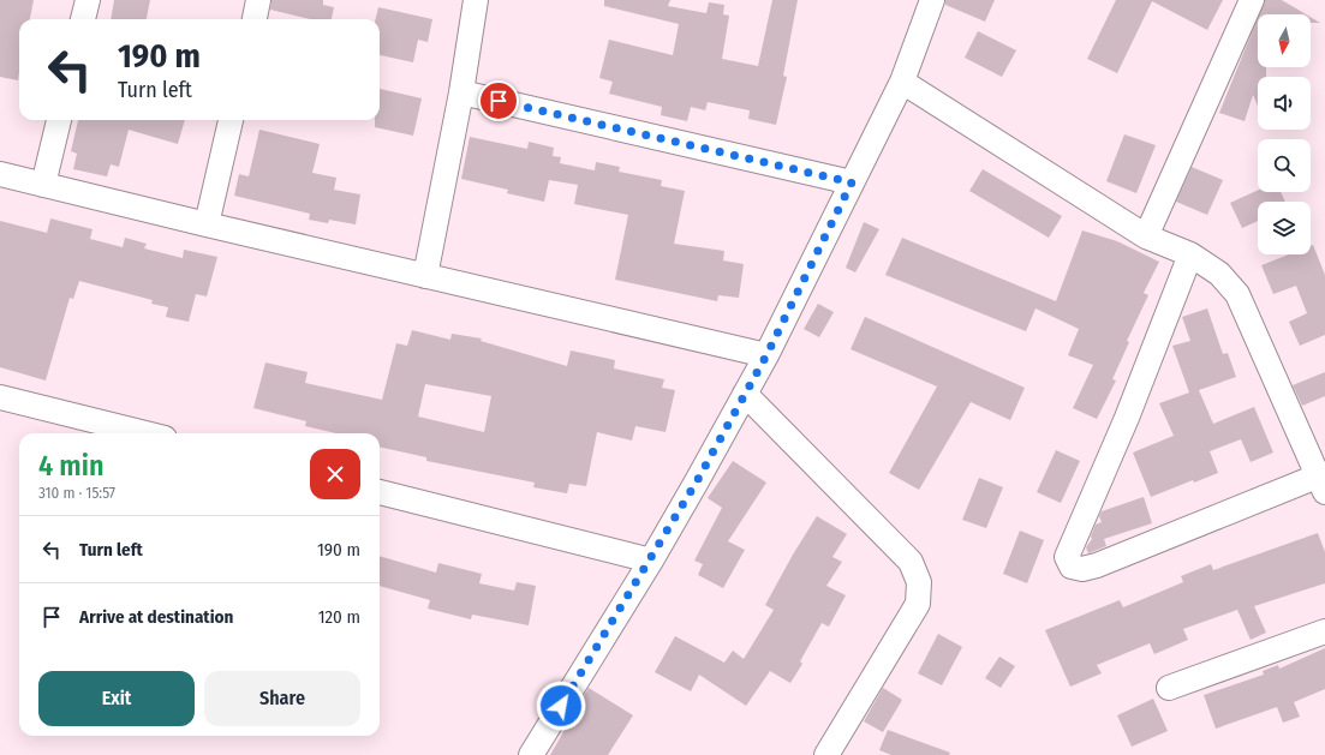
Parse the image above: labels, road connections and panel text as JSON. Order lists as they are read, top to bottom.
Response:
{
  "north": "bottom",
  "page": {
    "turn": ["190 m", "Turn left"],
    "heading": ["4 min", "310 m · 15:57"],
    "list": [
      {
        "name": "Turn left",
        "value": "190 m"
      },
      {
        "name": "Arrive at destination",
        "value": "120 m"
      }
    ],
    "buttons": ["Exit", "Share"]
  }
}
